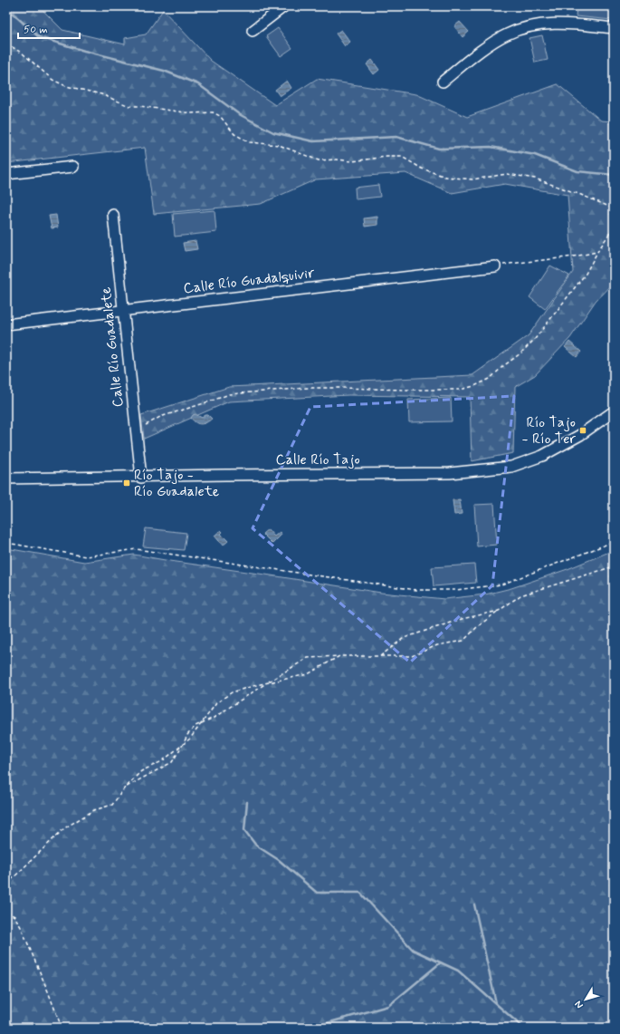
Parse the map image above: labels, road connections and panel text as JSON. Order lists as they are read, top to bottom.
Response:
{
  "streets": {
    "street": ["Calle Río Guadalquivir", "Calle Río Guadalete", "Calle Río Tajo"]
  },
  "crossings": [
    ["Calle Río Guadalquivir", "Calle Río Guadalete"],
    ["Calle Río Guadalete", "Calle Río Tajo"]
  ],
  "places": {
    "transit": ["Río Tajo - Río Ter", "Río Tajo - Río Guadalete"]
  },
  "scale_bar": "50 m",
  "north": "bottom left"
}
